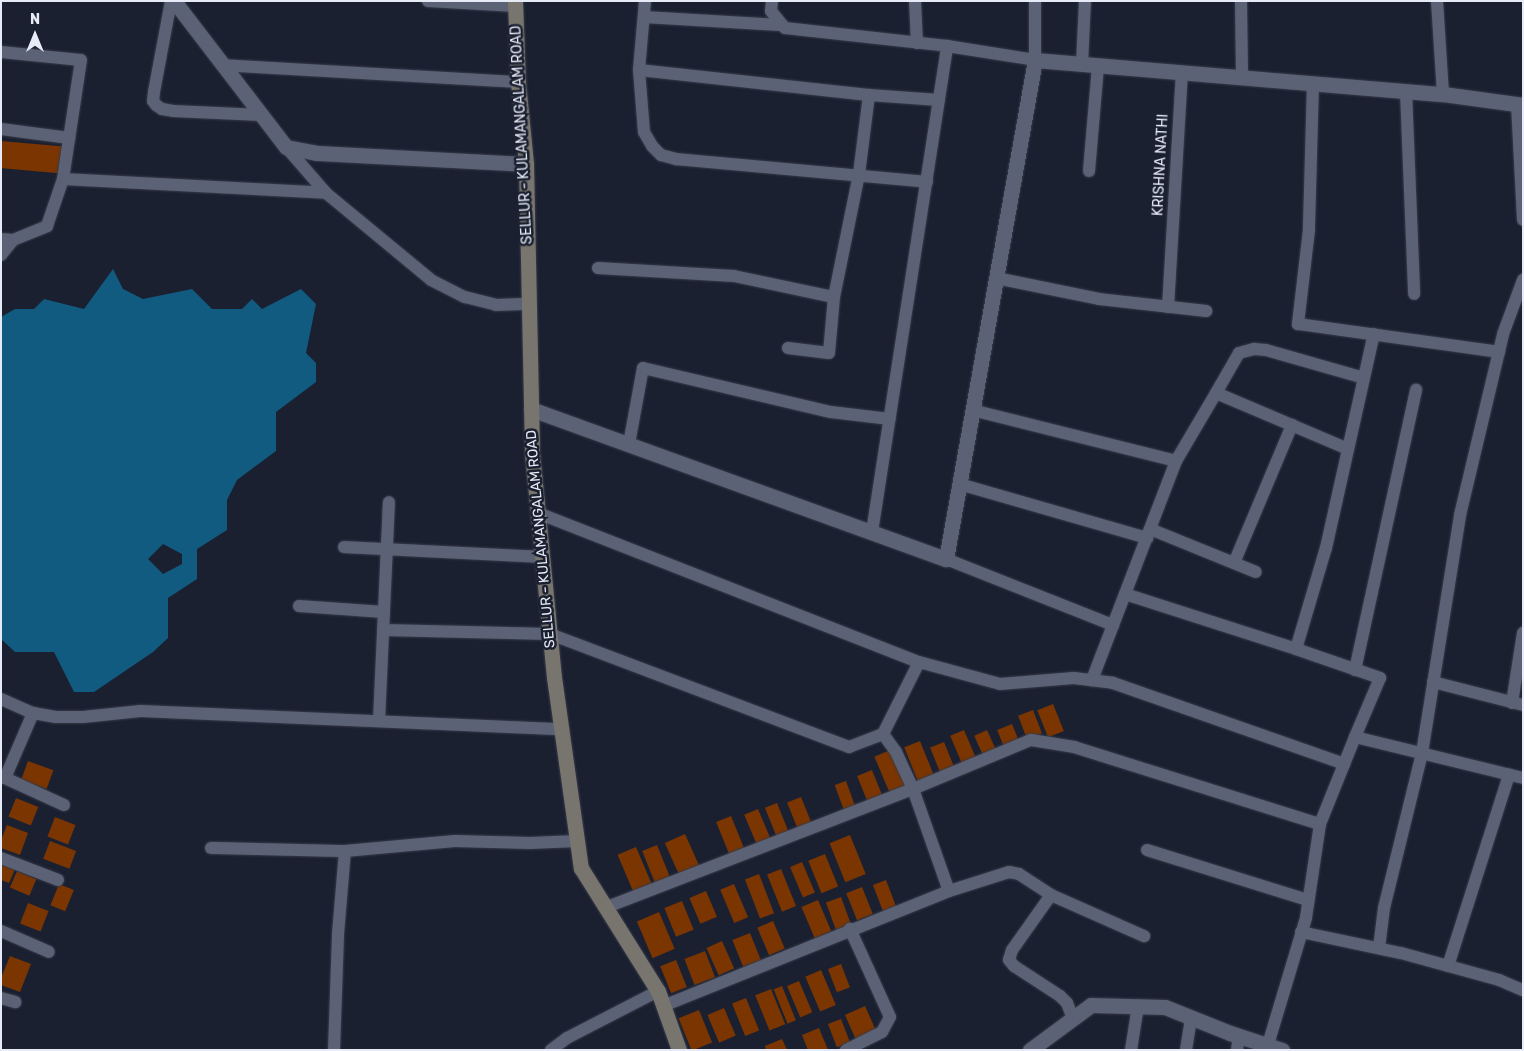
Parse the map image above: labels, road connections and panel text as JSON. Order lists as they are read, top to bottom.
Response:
{
  "streets": {
    "main road": ["SELLUR - KULAMANGALAM ROAD"],
    "street": ["KRISHNA NATHI"]
  },
  "north": "top"
}
